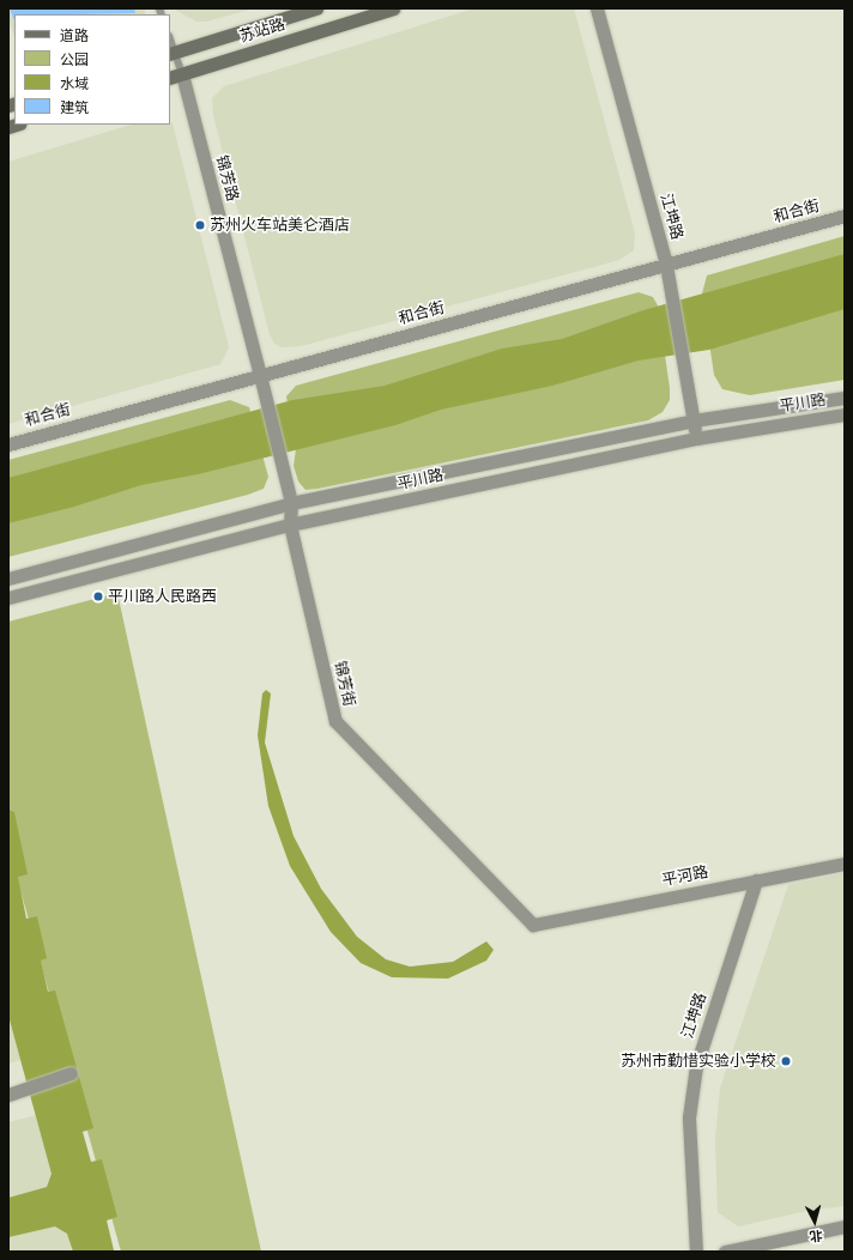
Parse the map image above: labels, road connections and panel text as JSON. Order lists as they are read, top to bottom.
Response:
{
  "streets": {
    "main road": ["苏站路"],
    "street": [
      "锦芳路",
      "和合街",
      "江坤路",
      "平川路",
      "锦芳街",
      "平河路"
    ]
  },
  "crossings": [
    ["苏站路", "锦芳路"],
    ["锦芳路", "和合街"],
    ["锦芳路", "锦芳街"],
    ["和合街", "江坤路"],
    ["和合街", "锦芳街"],
    ["江坤路", "平川路"],
    ["江坤路", "平河路"],
    ["平川路", "锦芳街"],
    ["锦芳街", "平河路"]
  ],
  "places": ["苏州火车站美仑酒店", "平川路人民路西", "苏州市勤惜实验小学校"],
  "legend": [
    "道路",
    "公园",
    "水域",
    "建筑"
  ],
  "north": "bottom"
}
